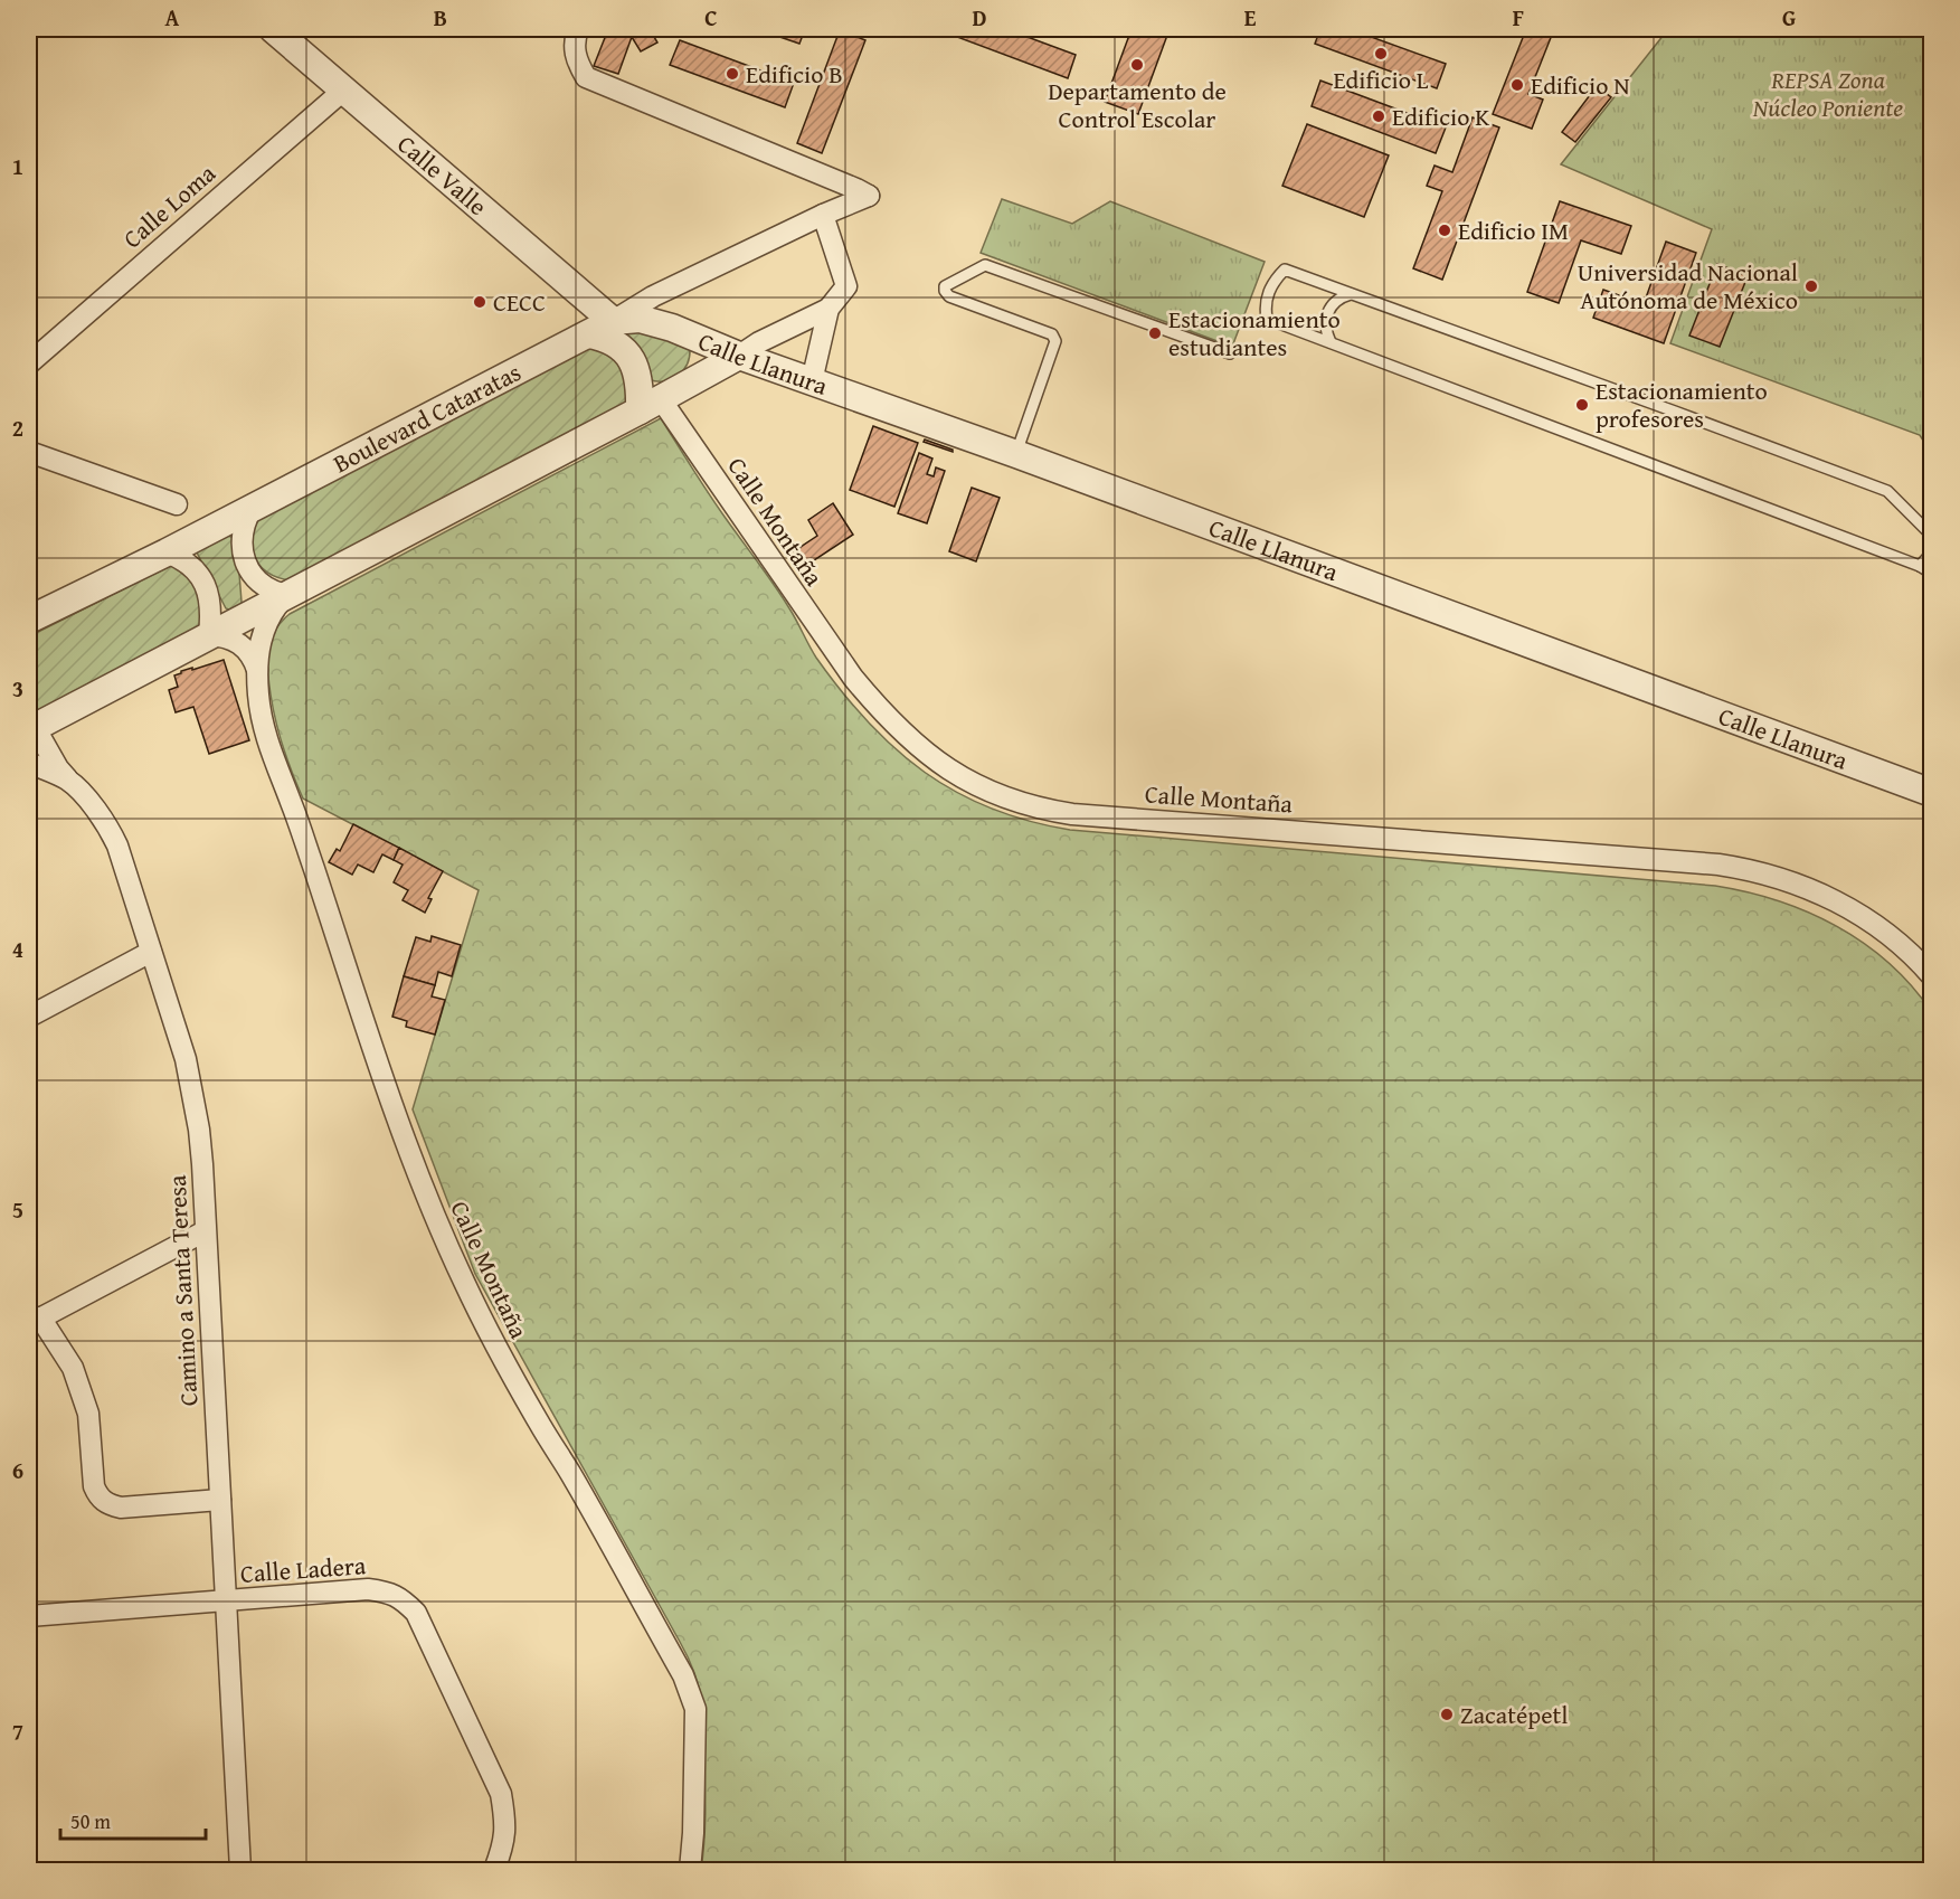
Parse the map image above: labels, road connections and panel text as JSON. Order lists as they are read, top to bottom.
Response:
{
  "streets": {
    "street": [
      "Calle Valle",
      "Calle Loma",
      "Calle Llanura",
      "Boulevard Cataratas",
      "Calle Montaña",
      "Camino a Santa Teresa",
      "Calle Ladera"
    ]
  },
  "crossings": [
    ["Calle Valle", "Calle Loma"],
    ["Calle Valle", "Calle Llanura"],
    ["Calle Valle", "Boulevard Cataratas"],
    ["Calle Llanura", "Boulevard Cataratas"],
    ["Camino a Santa Teresa", "Calle Ladera"]
  ],
  "parks": ["REPSA Zona Núcleo Poniente"],
  "places": [
    "Edificio L",
    "Departamento de Control Escolar",
    "Edificio B",
    "Edificio N",
    "Edificio K",
    "Edificio IM",
    "Universidad Nacional Autónoma de México",
    "CECC",
    "Estacionamiento estudiantes",
    "Estacionamiento profesores",
    "Zacatépetl"
  ],
  "scale_bar": "50 m",
  "grid": {
    "columns": [
      "A",
      "B",
      "C",
      "D",
      "E",
      "F",
      "G"
    ],
    "rows": [
      "1",
      "2",
      "3",
      "4",
      "5",
      "6",
      "7"
    ]
  }
}
